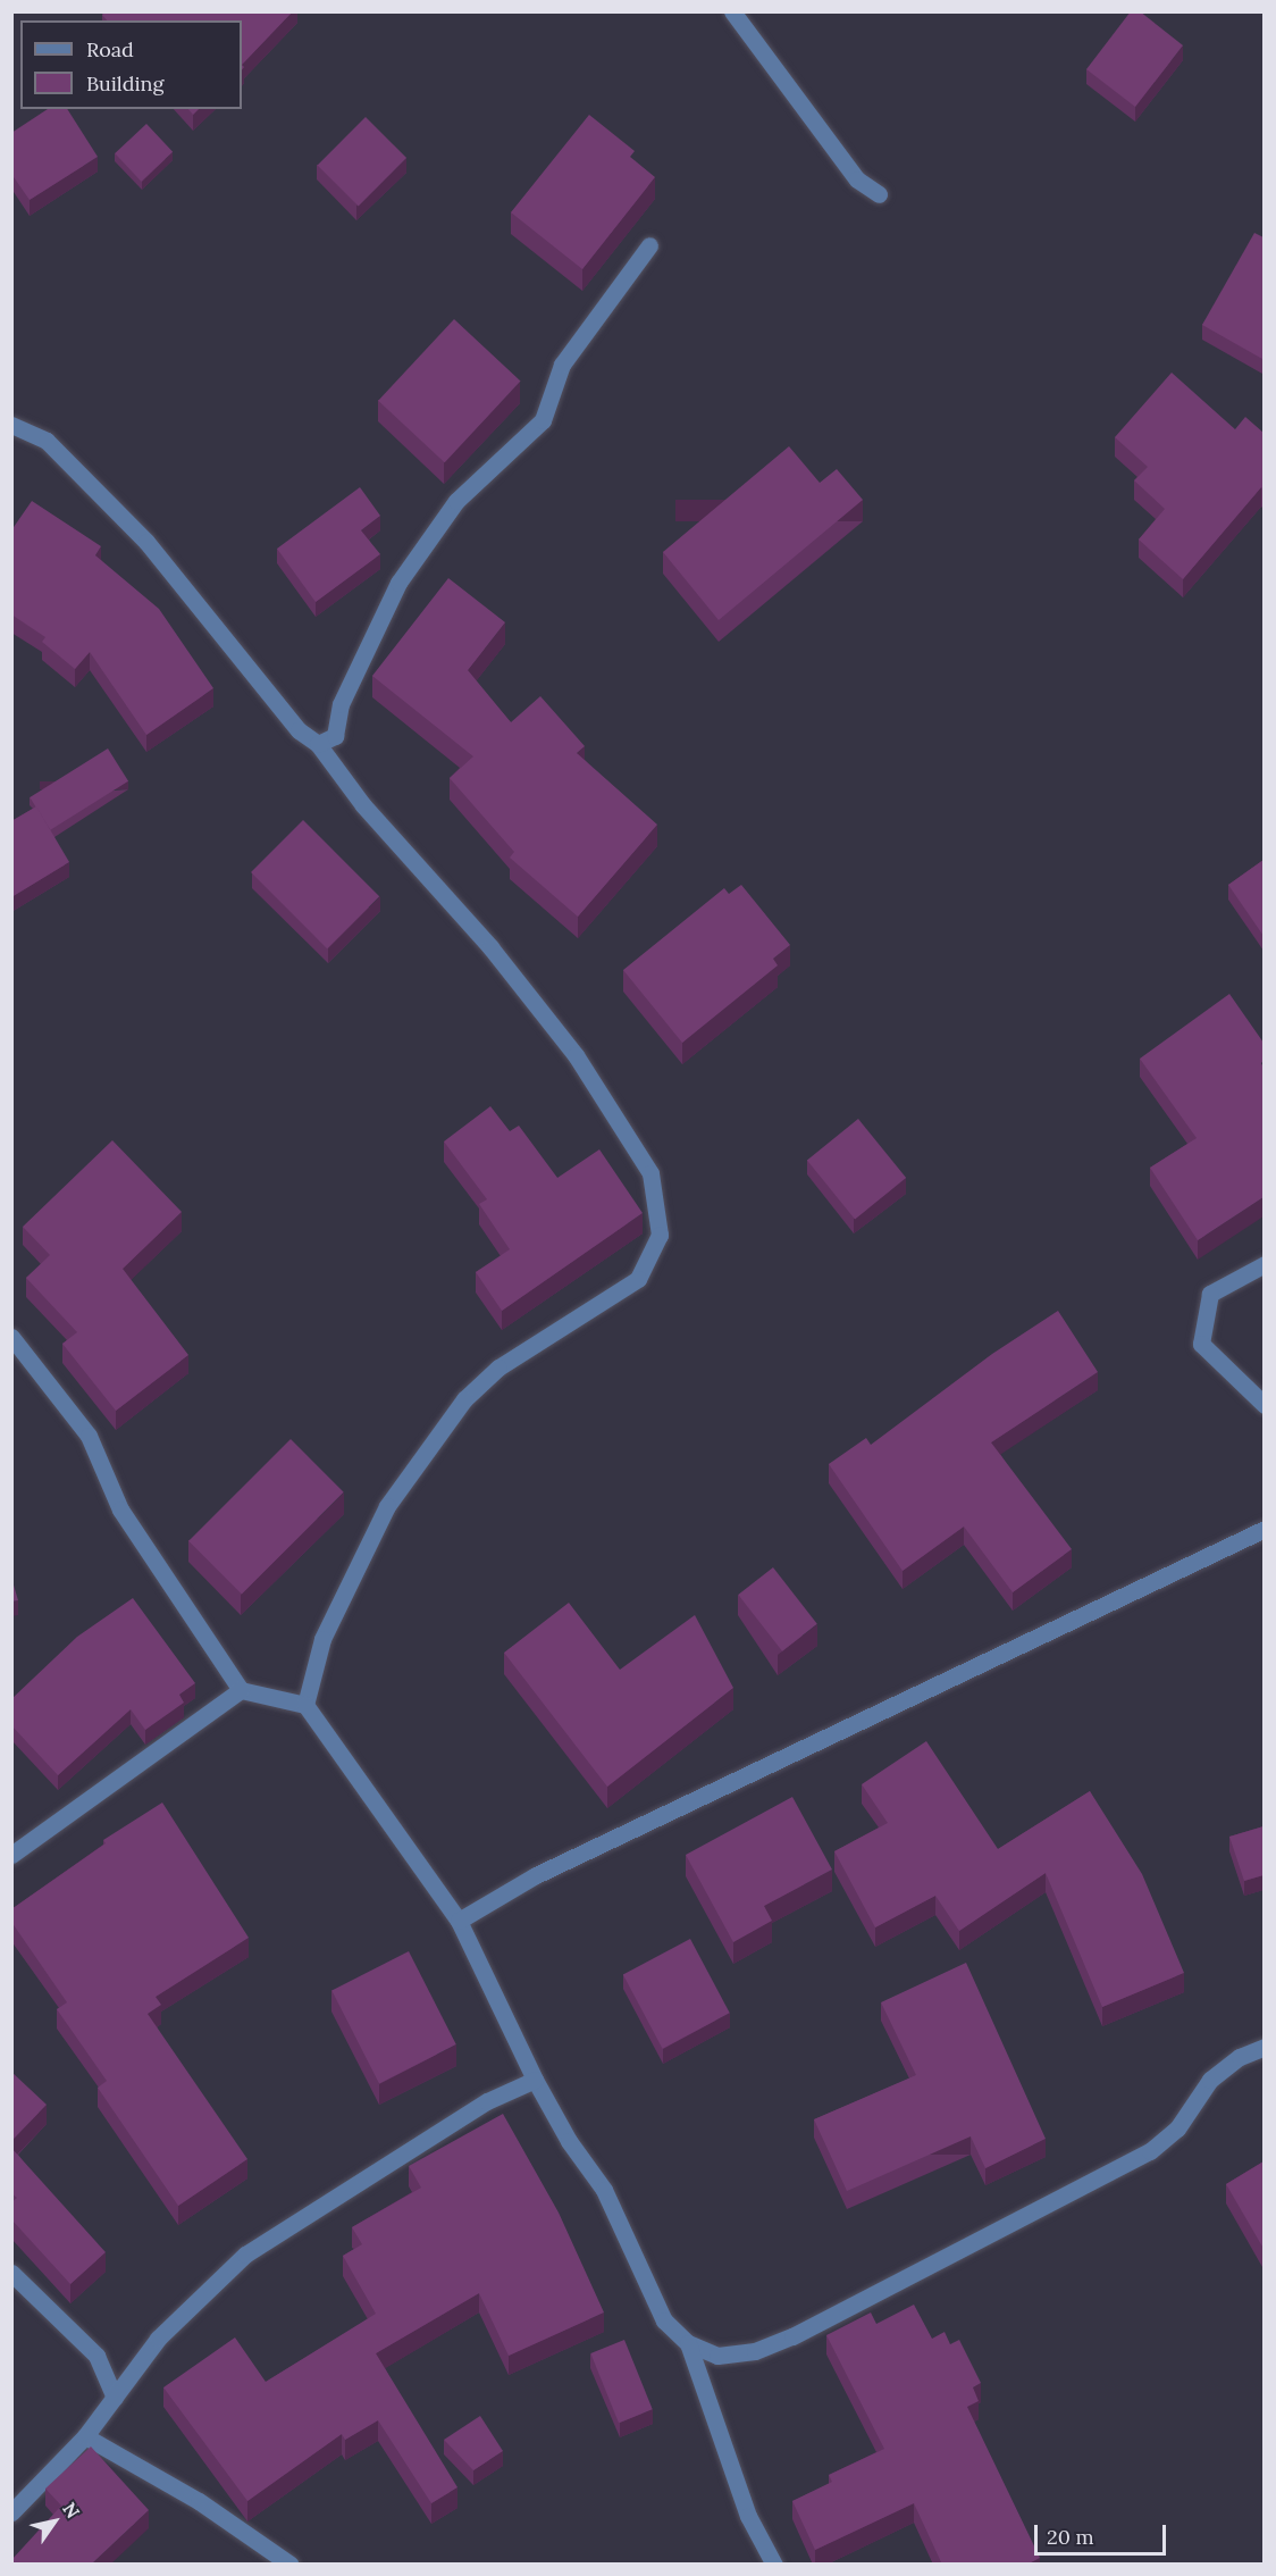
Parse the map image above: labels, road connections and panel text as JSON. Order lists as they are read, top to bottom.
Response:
{
  "legend": ["Road", "Building"],
  "scale_bar": "20 m",
  "north": "top right"
}
